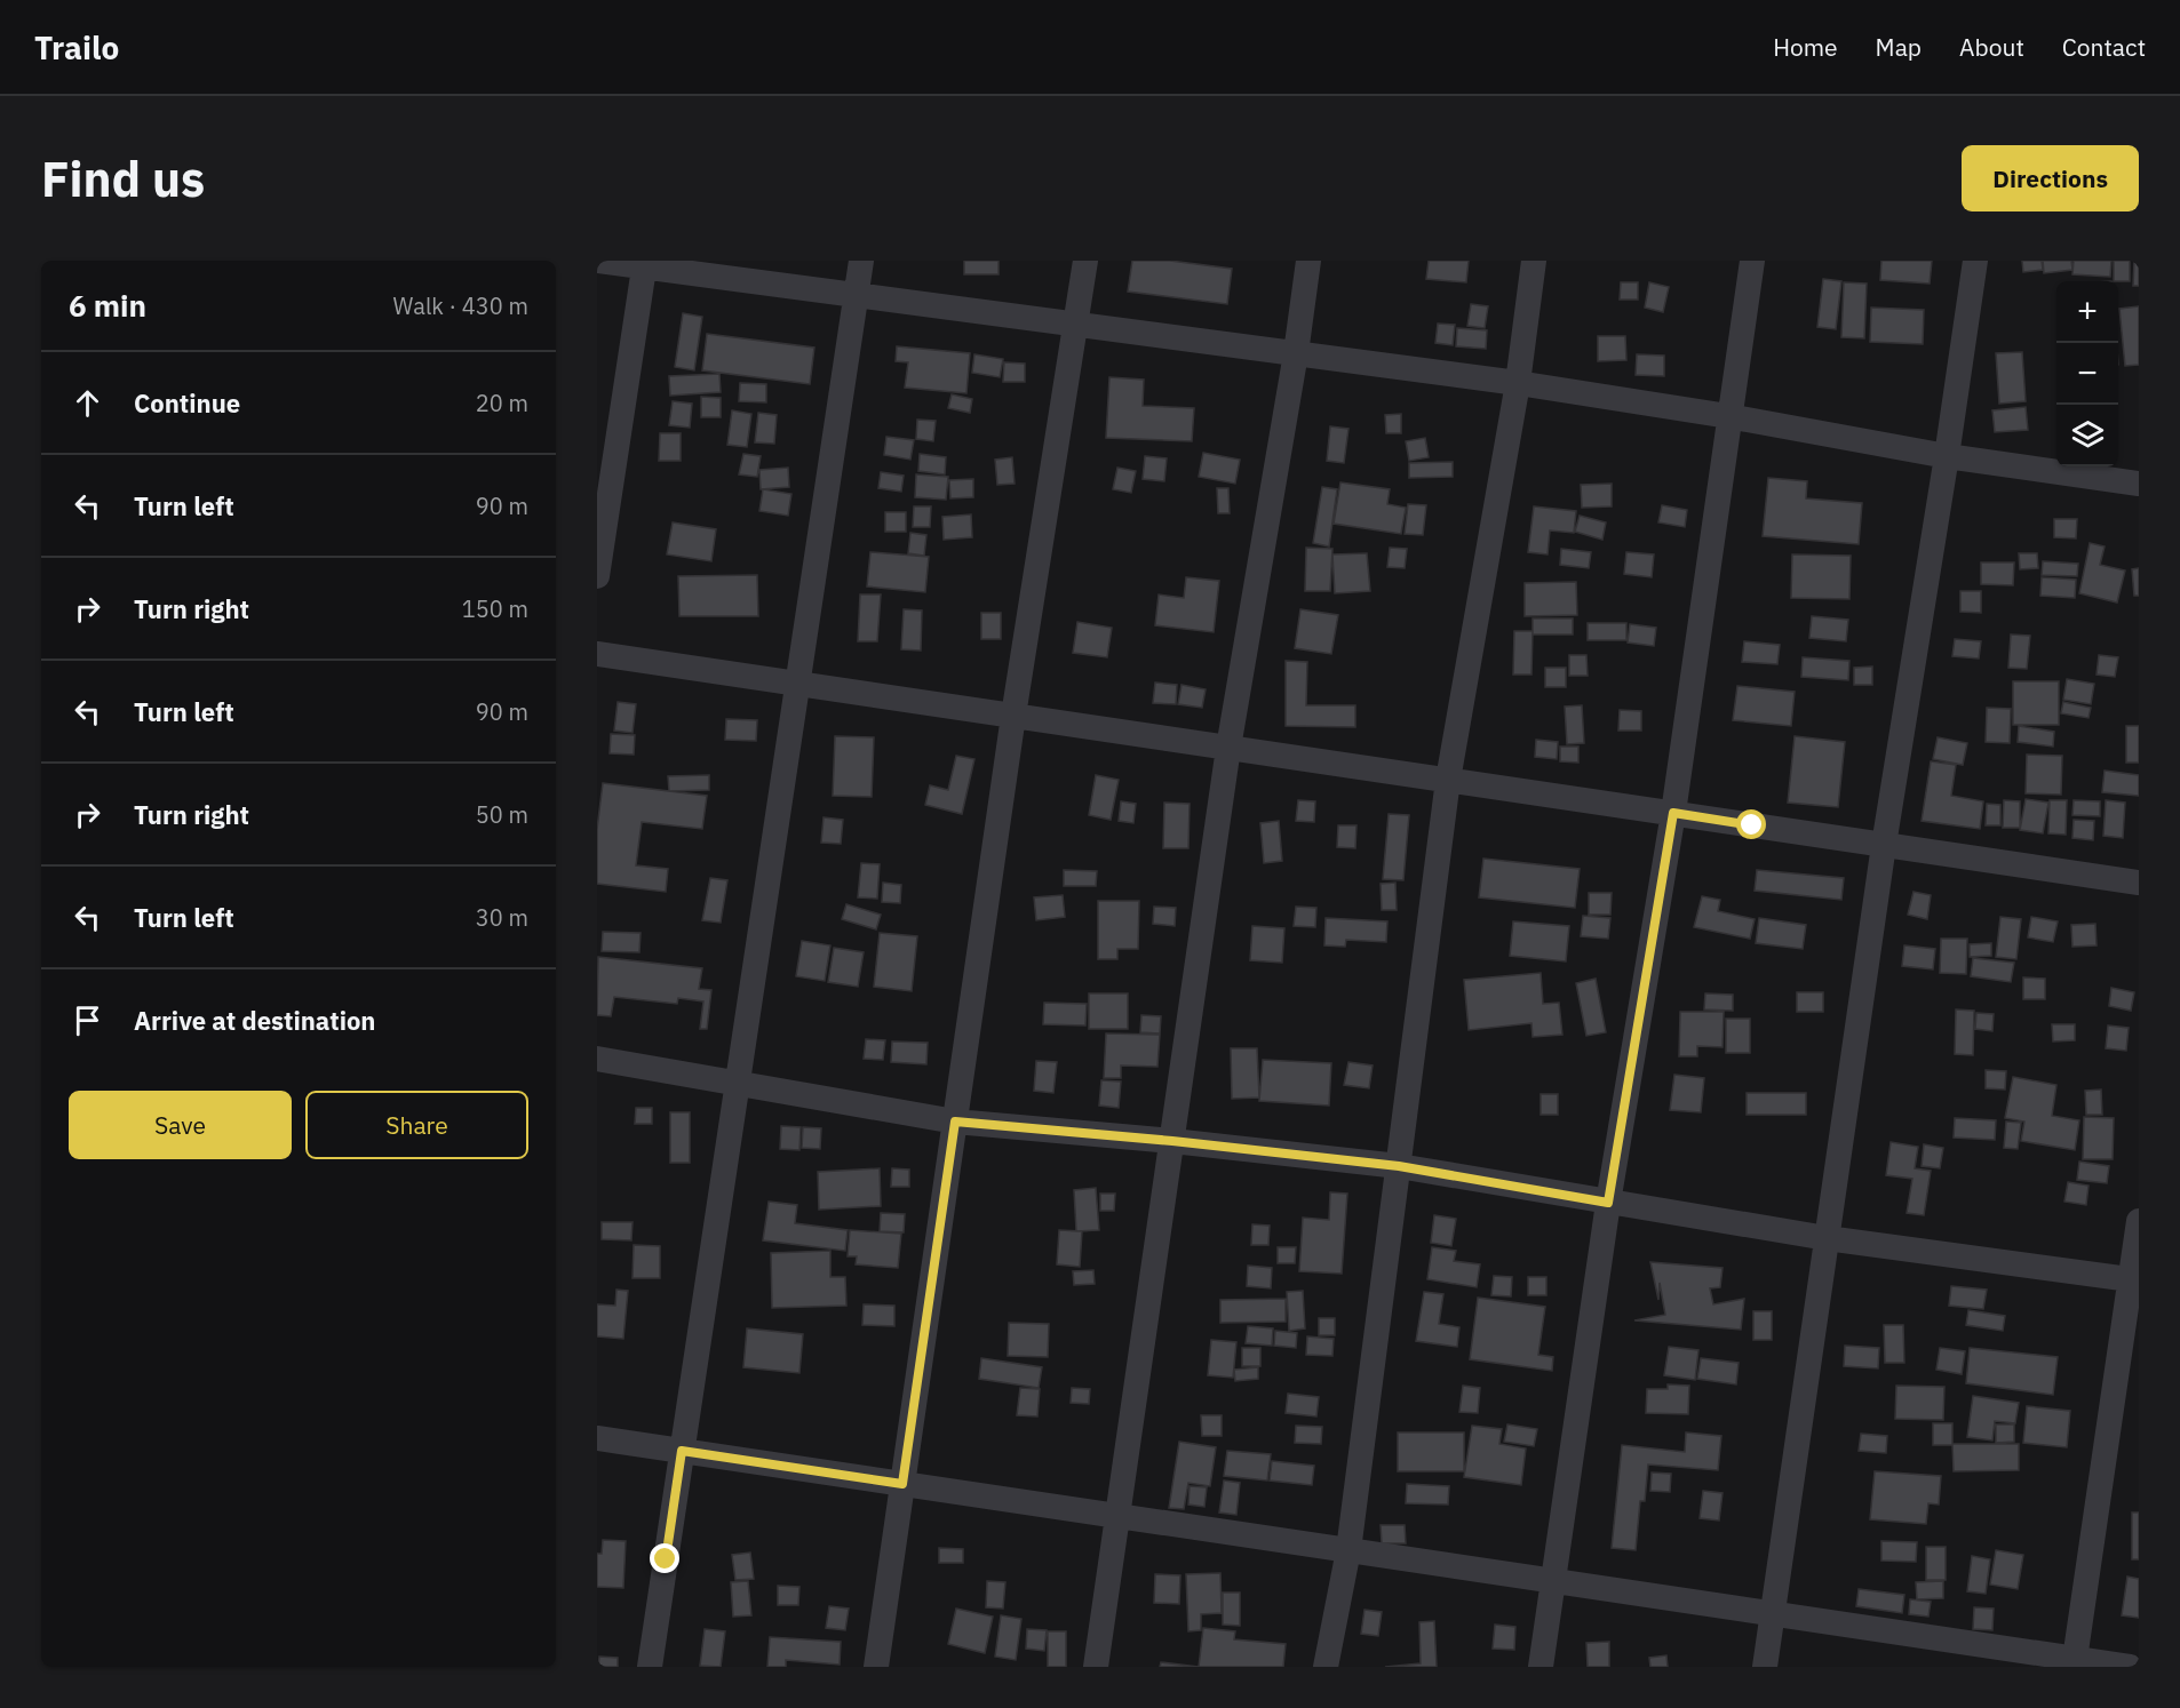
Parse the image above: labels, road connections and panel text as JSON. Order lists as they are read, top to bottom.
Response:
{
  "page": {
    "header": "Trailo",
    "nav": [
      "Home",
      "Map",
      "About",
      "Contact"
    ],
    "buttons": [
      "Directions",
      ["Save", "Share"]
    ],
    "title": "Find us",
    "heading": ["6 min", "Walk · 430 m"],
    "map_buttons": ["+", "−"],
    "list": [
      ["Continue", "20 m"],
      ["Turn left", "90 m"],
      ["Turn right", "150 m"],
      ["Turn left", "90 m"],
      ["Turn right", "50 m"],
      ["Turn left", "30 m"],
      "Arrive at destination"
    ]
  }
}
